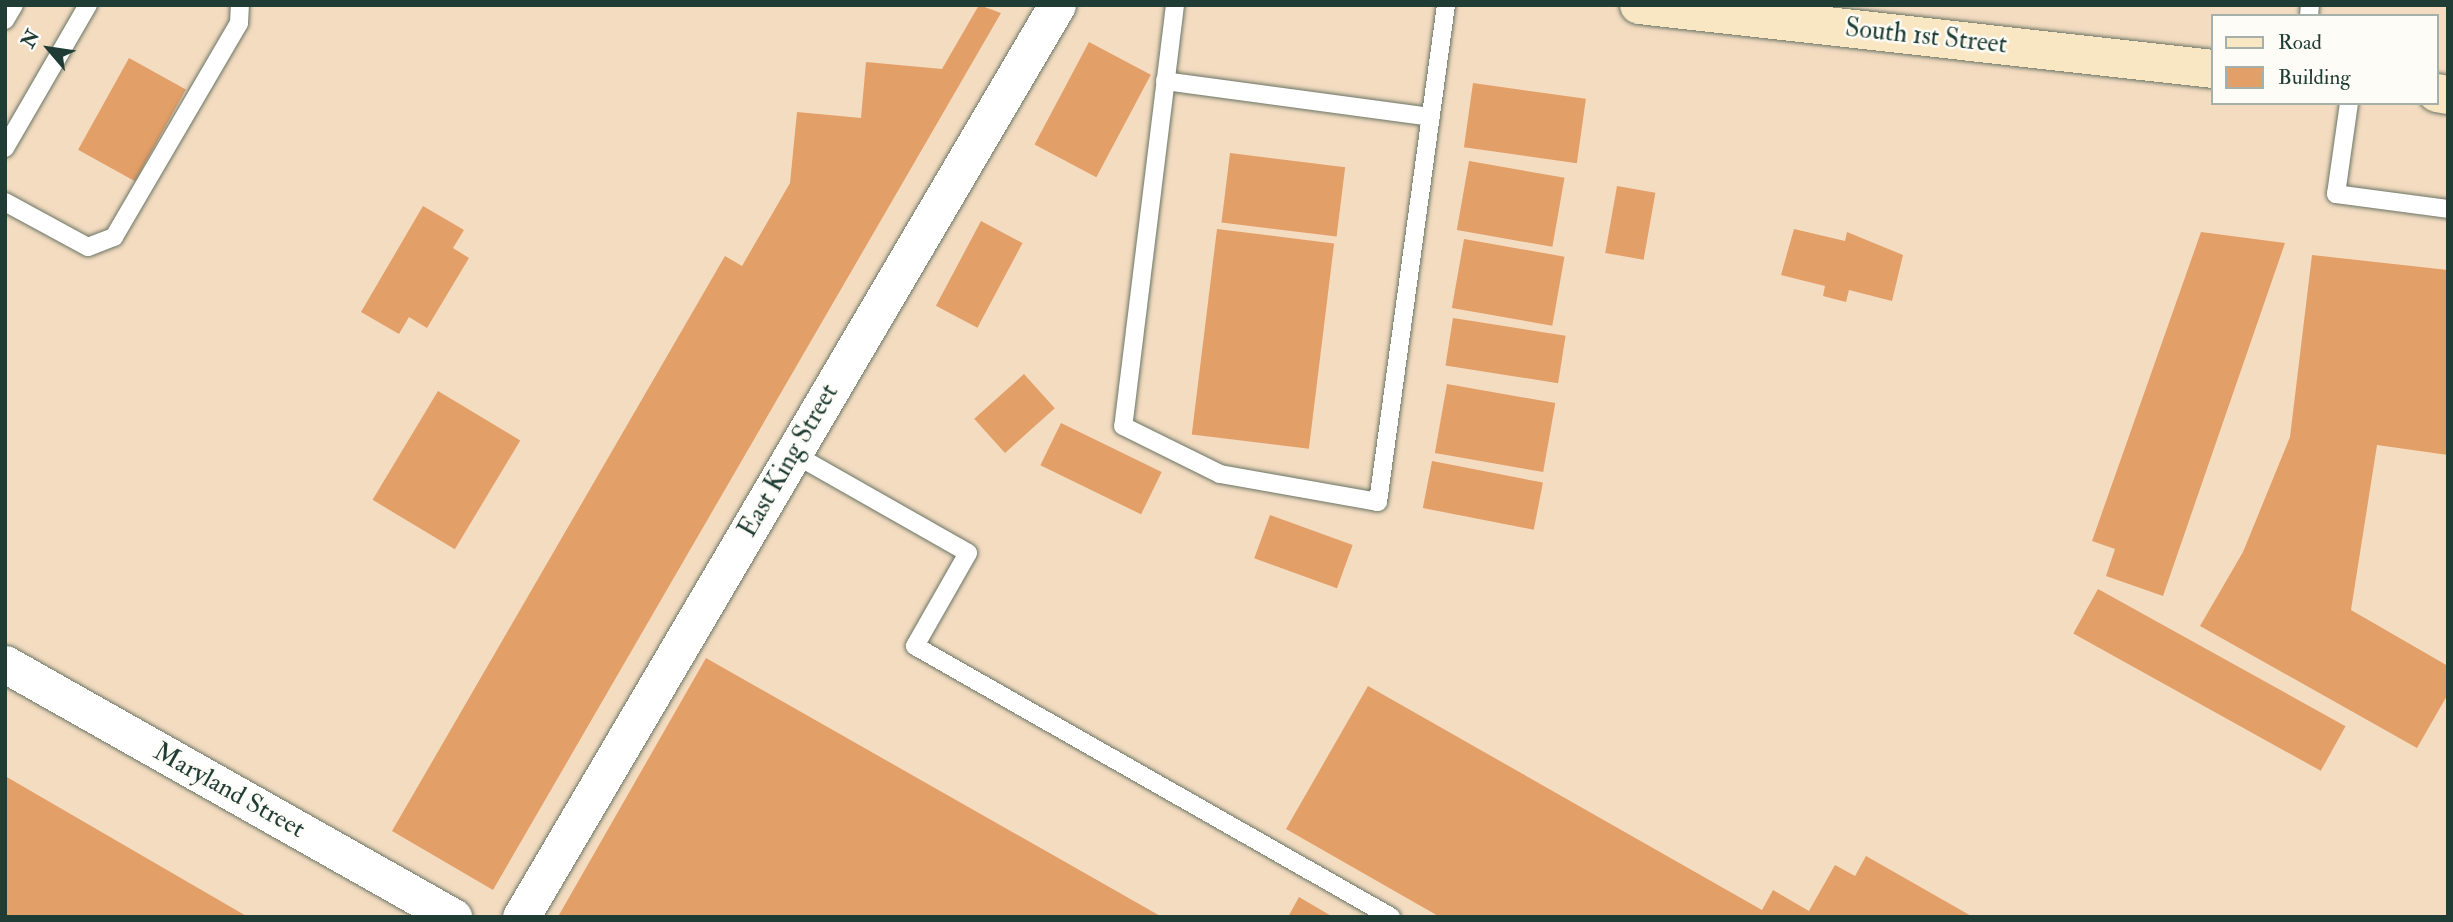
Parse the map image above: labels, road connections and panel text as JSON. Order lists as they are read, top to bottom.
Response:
{
  "streets": {
    "main road": ["South 1st Street"],
    "street": ["East King Street", "Maryland Street"]
  },
  "legend": ["Road", "Building"],
  "north": "top left"
}
